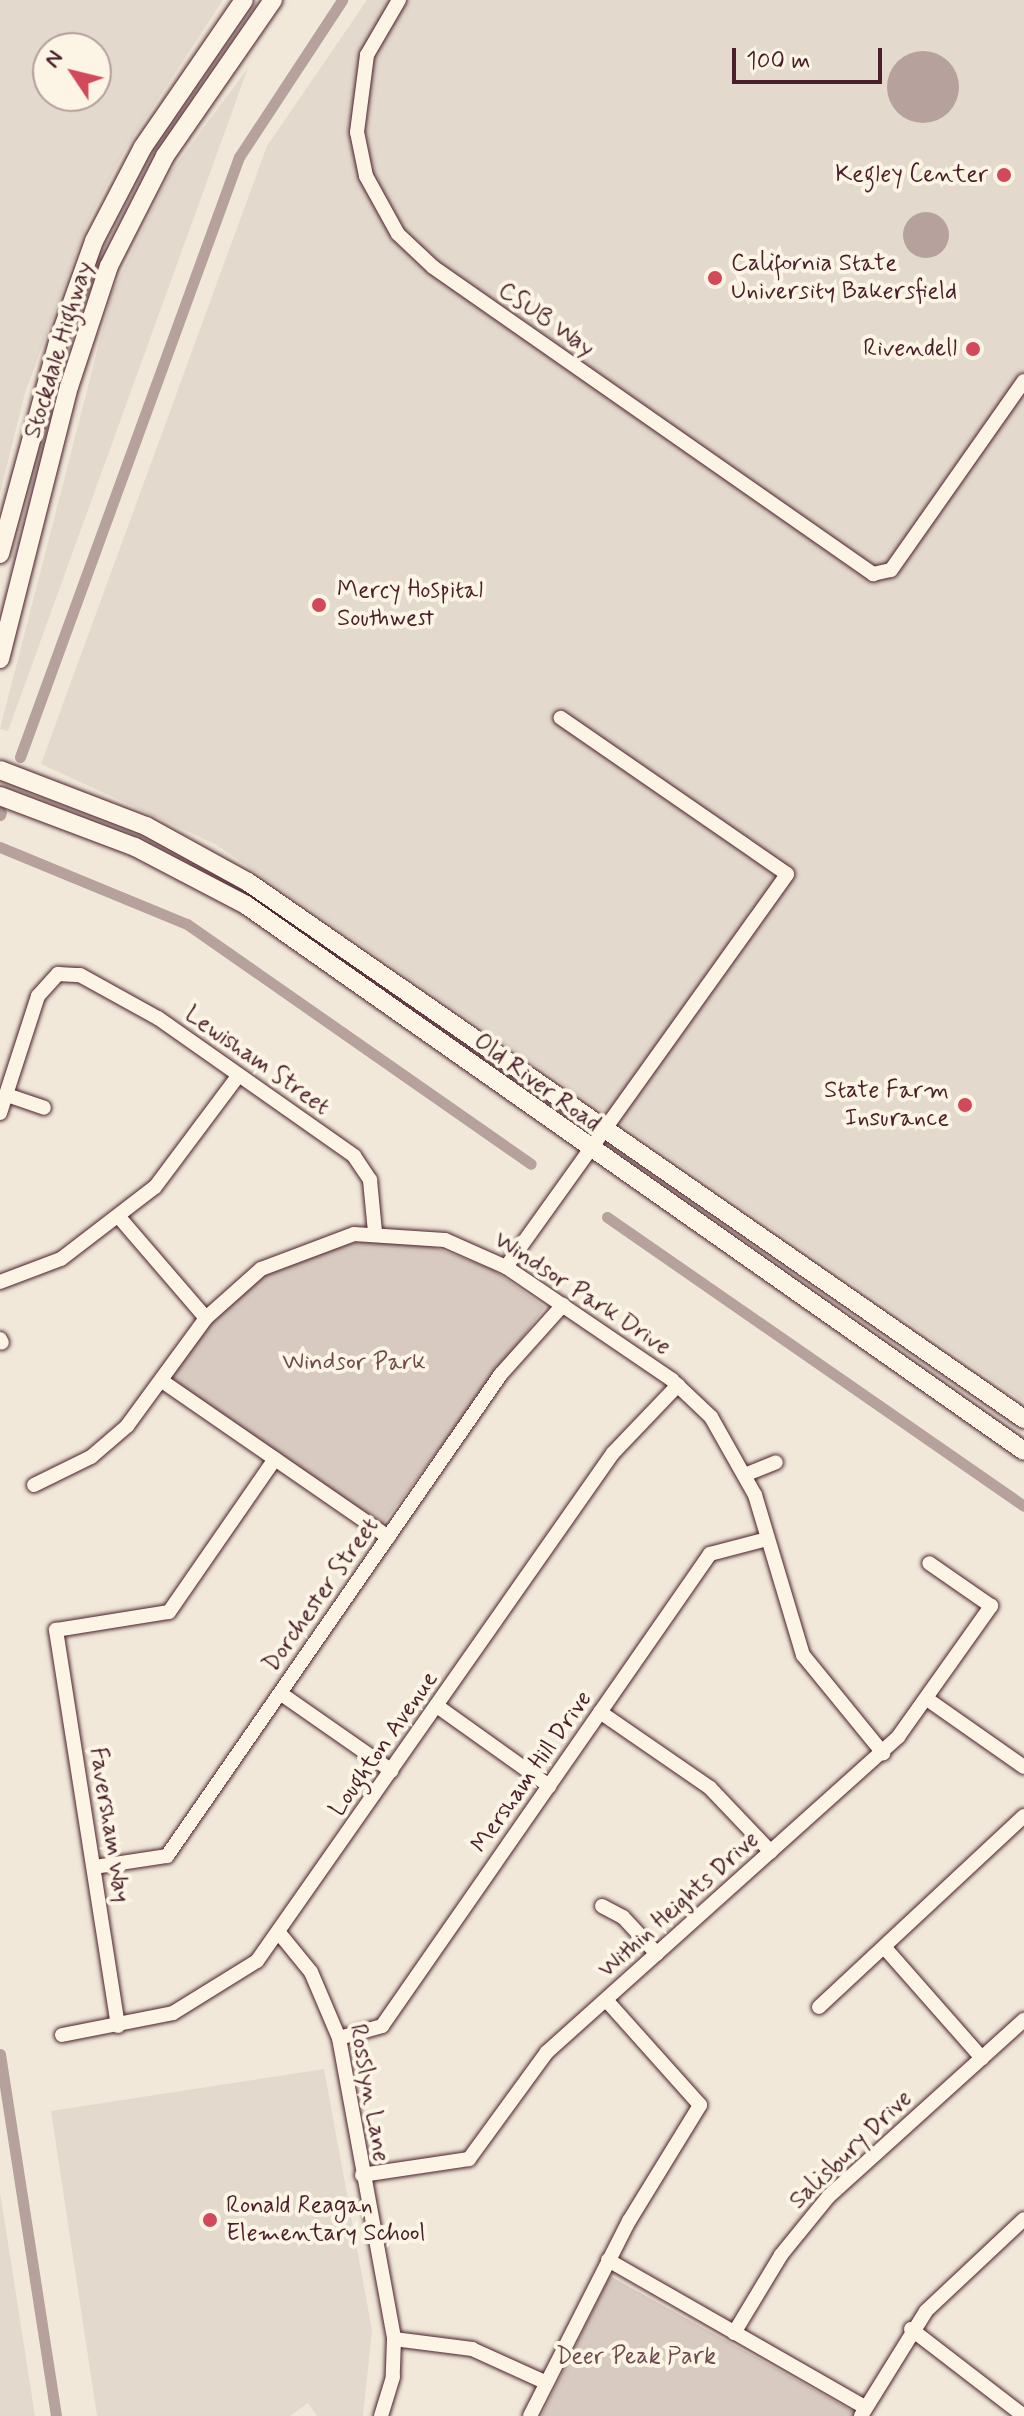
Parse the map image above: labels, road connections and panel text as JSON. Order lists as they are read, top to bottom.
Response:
{
  "streets": {
    "main road": ["Stockdale Highway", "Old River Road"],
    "street": [
      "CSUB Way",
      "Lewisham Street",
      "Windsor Park Drive",
      "Dorchester Street",
      "Loughton Avenue",
      "Mersham Hill Drive",
      "Faversham Way",
      "Within Heights Drive",
      "Rosslyn Lane",
      "Salisbury Drive"
    ]
  },
  "crossings": [
    ["Lewisham Street", "Windsor Park Drive"],
    ["Windsor Park Drive", "Dorchester Street"],
    ["Windsor Park Drive", "Loughton Avenue"],
    ["Windsor Park Drive", "Mersham Hill Drive"],
    ["Windsor Park Drive", "Within Heights Drive"],
    ["Dorchester Street", "Faversham Way"],
    ["Loughton Avenue", "Faversham Way"],
    ["Loughton Avenue", "Rosslyn Lane"],
    ["Mersham Hill Drive", "Rosslyn Lane"],
    ["Within Heights Drive", "Rosslyn Lane"]
  ],
  "parks": ["Windsor Park", "Deer Peak Park"],
  "places": [
    "Kegley Center",
    "California State University Bakersfield",
    "Rivendell",
    "Mercy Hospital Southwest",
    "State Farm Insurance",
    "Ronald Reagan Elementary School"
  ],
  "scale_bar": "100 m",
  "north": "top left"
}
